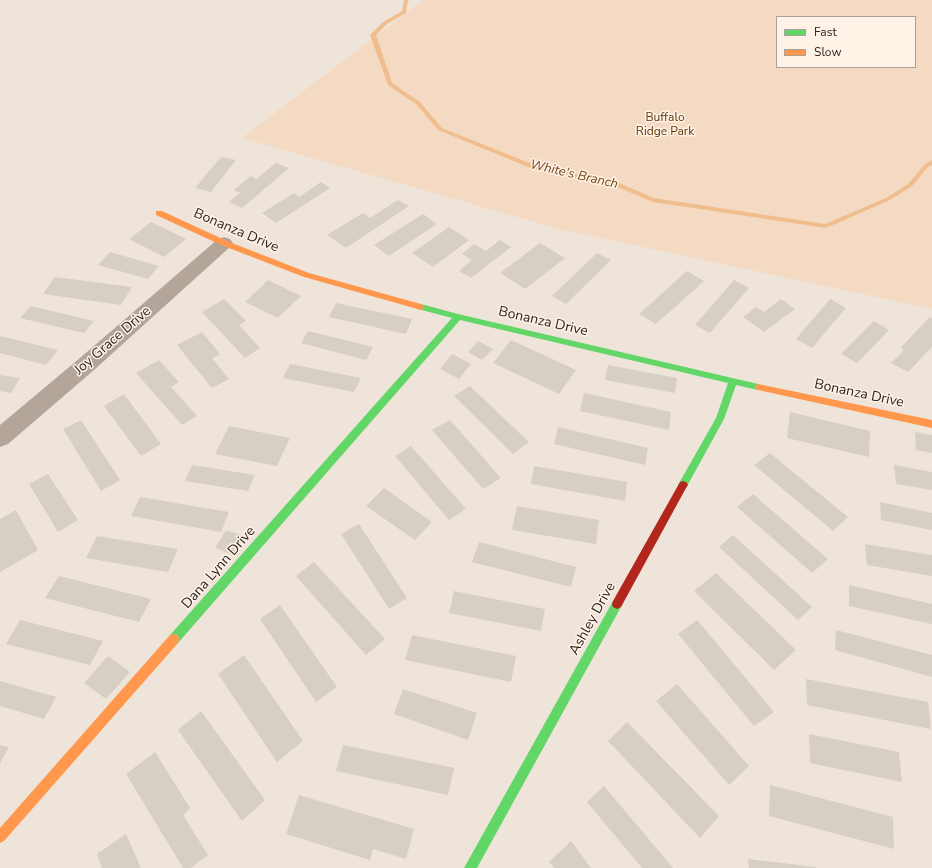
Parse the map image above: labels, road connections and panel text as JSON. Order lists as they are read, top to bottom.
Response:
{
  "streets": {
    "street": [
      "Bonanza Drive",
      "Joy Grace Drive",
      "Dana Lynn Drive",
      "Ashley Drive"
    ]
  },
  "crossings": [
    ["Bonanza Drive", "Joy Grace Drive"],
    ["Bonanza Drive", "Dana Lynn Drive"],
    ["Bonanza Drive", "Ashley Drive"]
  ],
  "water": ["White's Branch"],
  "parks": ["Buffalo Ridge Park"],
  "legend": ["Fast", "Slow"]
}
